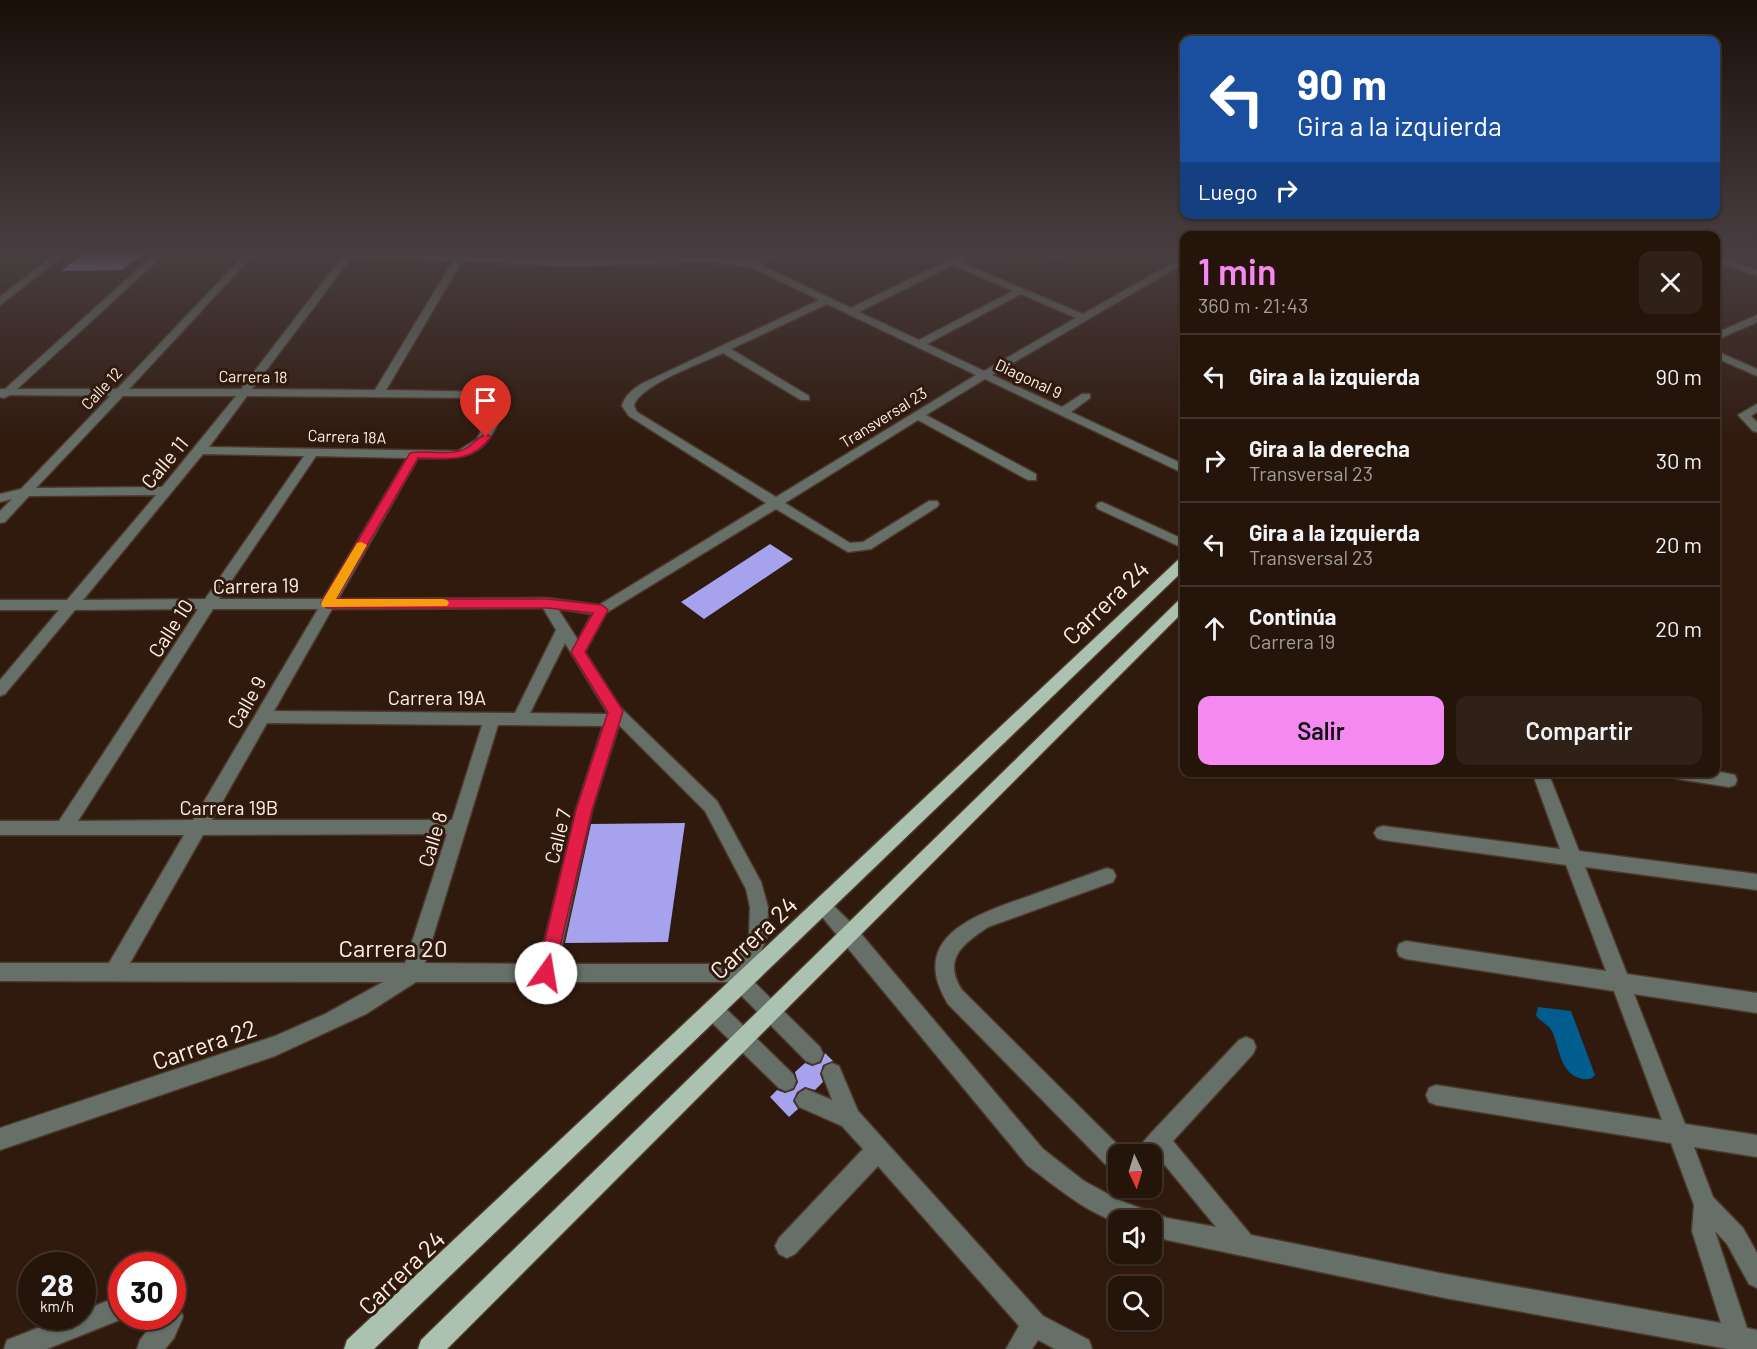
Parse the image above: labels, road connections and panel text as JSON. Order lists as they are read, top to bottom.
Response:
{
  "streets": {
    "main road": ["Carrera 24"],
    "street": [
      "Carrera 18",
      "Diagonal 9",
      "Calle 12",
      "Transversal 23",
      "Carrera 18A",
      "Calle 11",
      "Carrera 19",
      "Calle 10",
      "Carrera 19A",
      "Calle 9",
      "Carrera 19B",
      "Calle 7",
      "Calle 8",
      "Carrera 20",
      "Carrera 22"
    ]
  },
  "crossings": [
    ["Carrera 18", "Calle 12"],
    ["Carrera 18", "Carrera 18A"],
    ["Carrera 18", "Calle 11"],
    ["Diagonal 9", "Transversal 23"],
    ["Carrera 18A", "Calle 11"],
    ["Carrera 18A", "Calle 10"],
    ["Carrera 18A", "Calle 9"],
    ["Calle 11", "Carrera 19"],
    ["Carrera 19", "Calle 10"],
    ["Carrera 19", "Calle 9"],
    ["Carrera 24", "Carrera 20"],
    ["Calle 10", "Carrera 19B"],
    ["Carrera 19A", "Calle 9"],
    ["Carrera 19A", "Calle 7"],
    ["Carrera 19A", "Calle 8"],
    ["Calle 9", "Carrera 19B"],
    ["Calle 9", "Carrera 20"],
    ["Carrera 19B", "Calle 8"],
    ["Calle 7", "Carrera 20"],
    ["Calle 8", "Carrera 20"],
    ["Calle 8", "Carrera 22"],
    ["Carrera 20", "Carrera 22"]
  ],
  "north": "bottom",
  "page": {
    "turn": ["90 m", "Gira a la izquierda"],
    "then": "Luego",
    "heading": ["1 min", "360 m · 21:43"],
    "list": [
      {
        "name": "Gira a la izquierda",
        "value": "90 m"
      },
      {
        "name": "Gira a la derecha",
        "note": "Transversal 23",
        "value": "30 m"
      },
      {
        "name": "Gira a la izquierda",
        "note": "Transversal 23",
        "value": "20 m"
      },
      {
        "name": "Continúa",
        "note": "Carrera 19",
        "value": "20 m"
      }
    ],
    "buttons": ["Salir", "Compartir"],
    "speed": "28 km/h",
    "limit": "30"
  }
}
